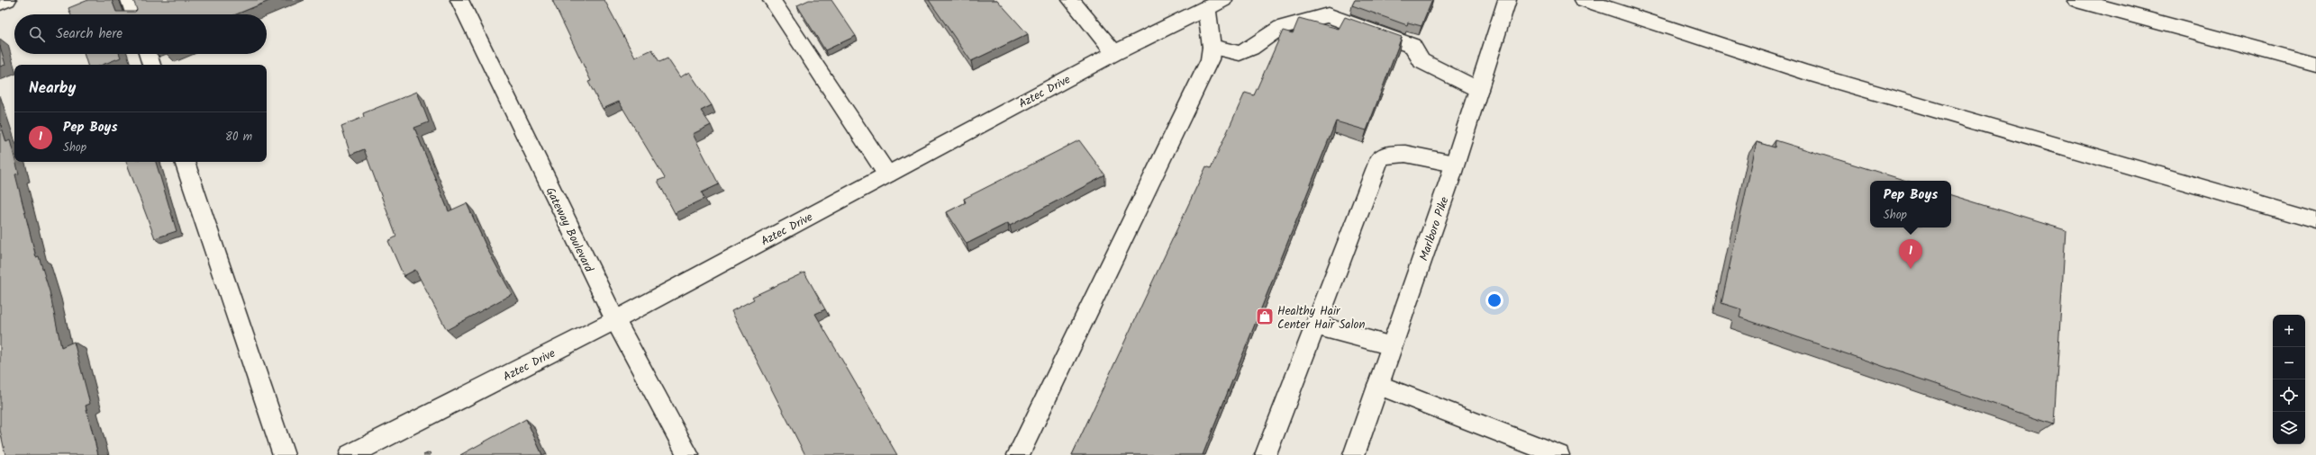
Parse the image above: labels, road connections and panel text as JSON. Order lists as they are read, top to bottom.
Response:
{
  "streets": {
    "street": ["Aztec Drive", "Marlboro Pike", "Gateway Boulevard"]
  },
  "crossings": [
    ["Aztec Drive", "Gateway Boulevard"]
  ],
  "places": {
    "shop": ["Healthy Hair Center Hair Salon"]
  },
  "page": {
    "search": "Search here",
    "heading": "Nearby",
    "list": [
      {
        "mark": "1",
        "name": "Pep Boys",
        "note": "Shop",
        "value": "80 m"
      }
    ],
    "popup": ["Pep Boys", "Shop"],
    "pins": "1",
    "map_buttons": ["+", "−"]
  }
}
